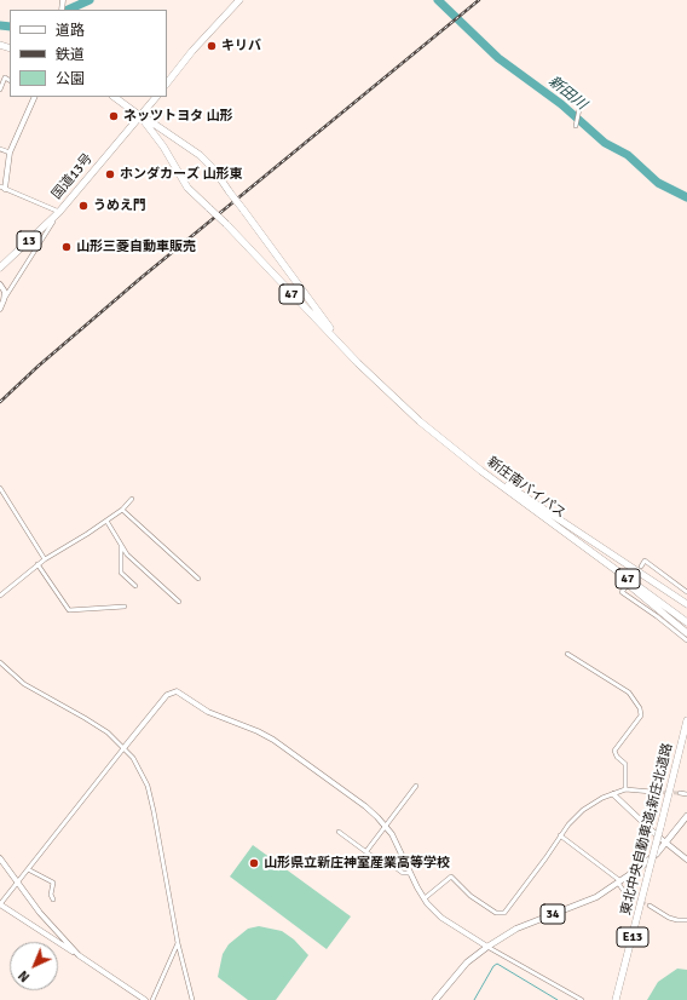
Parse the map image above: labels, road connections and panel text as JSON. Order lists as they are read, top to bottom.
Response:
{
  "streets": {
    "highway": [
      "国道13号",
      "13",
      "47",
      "新庄南バイパス",
      "東北中央自動車道;新庄北道路",
      "E13"
    ],
    "main road": ["34"]
  },
  "crossings": [
    ["国道13号", "47"],
    ["47", "新庄南バイパス"]
  ],
  "water": ["新田川"],
  "places": [
    "キリバ",
    "ネッツトヨタ 山形",
    "ホンダカーズ 山形東",
    "うめえ門",
    "山形三菱自動車販売",
    "山形県立新庄神室産業高等学校"
  ],
  "legend": ["道路", "鉄道", "公園"],
  "north": "bottom left"
}
